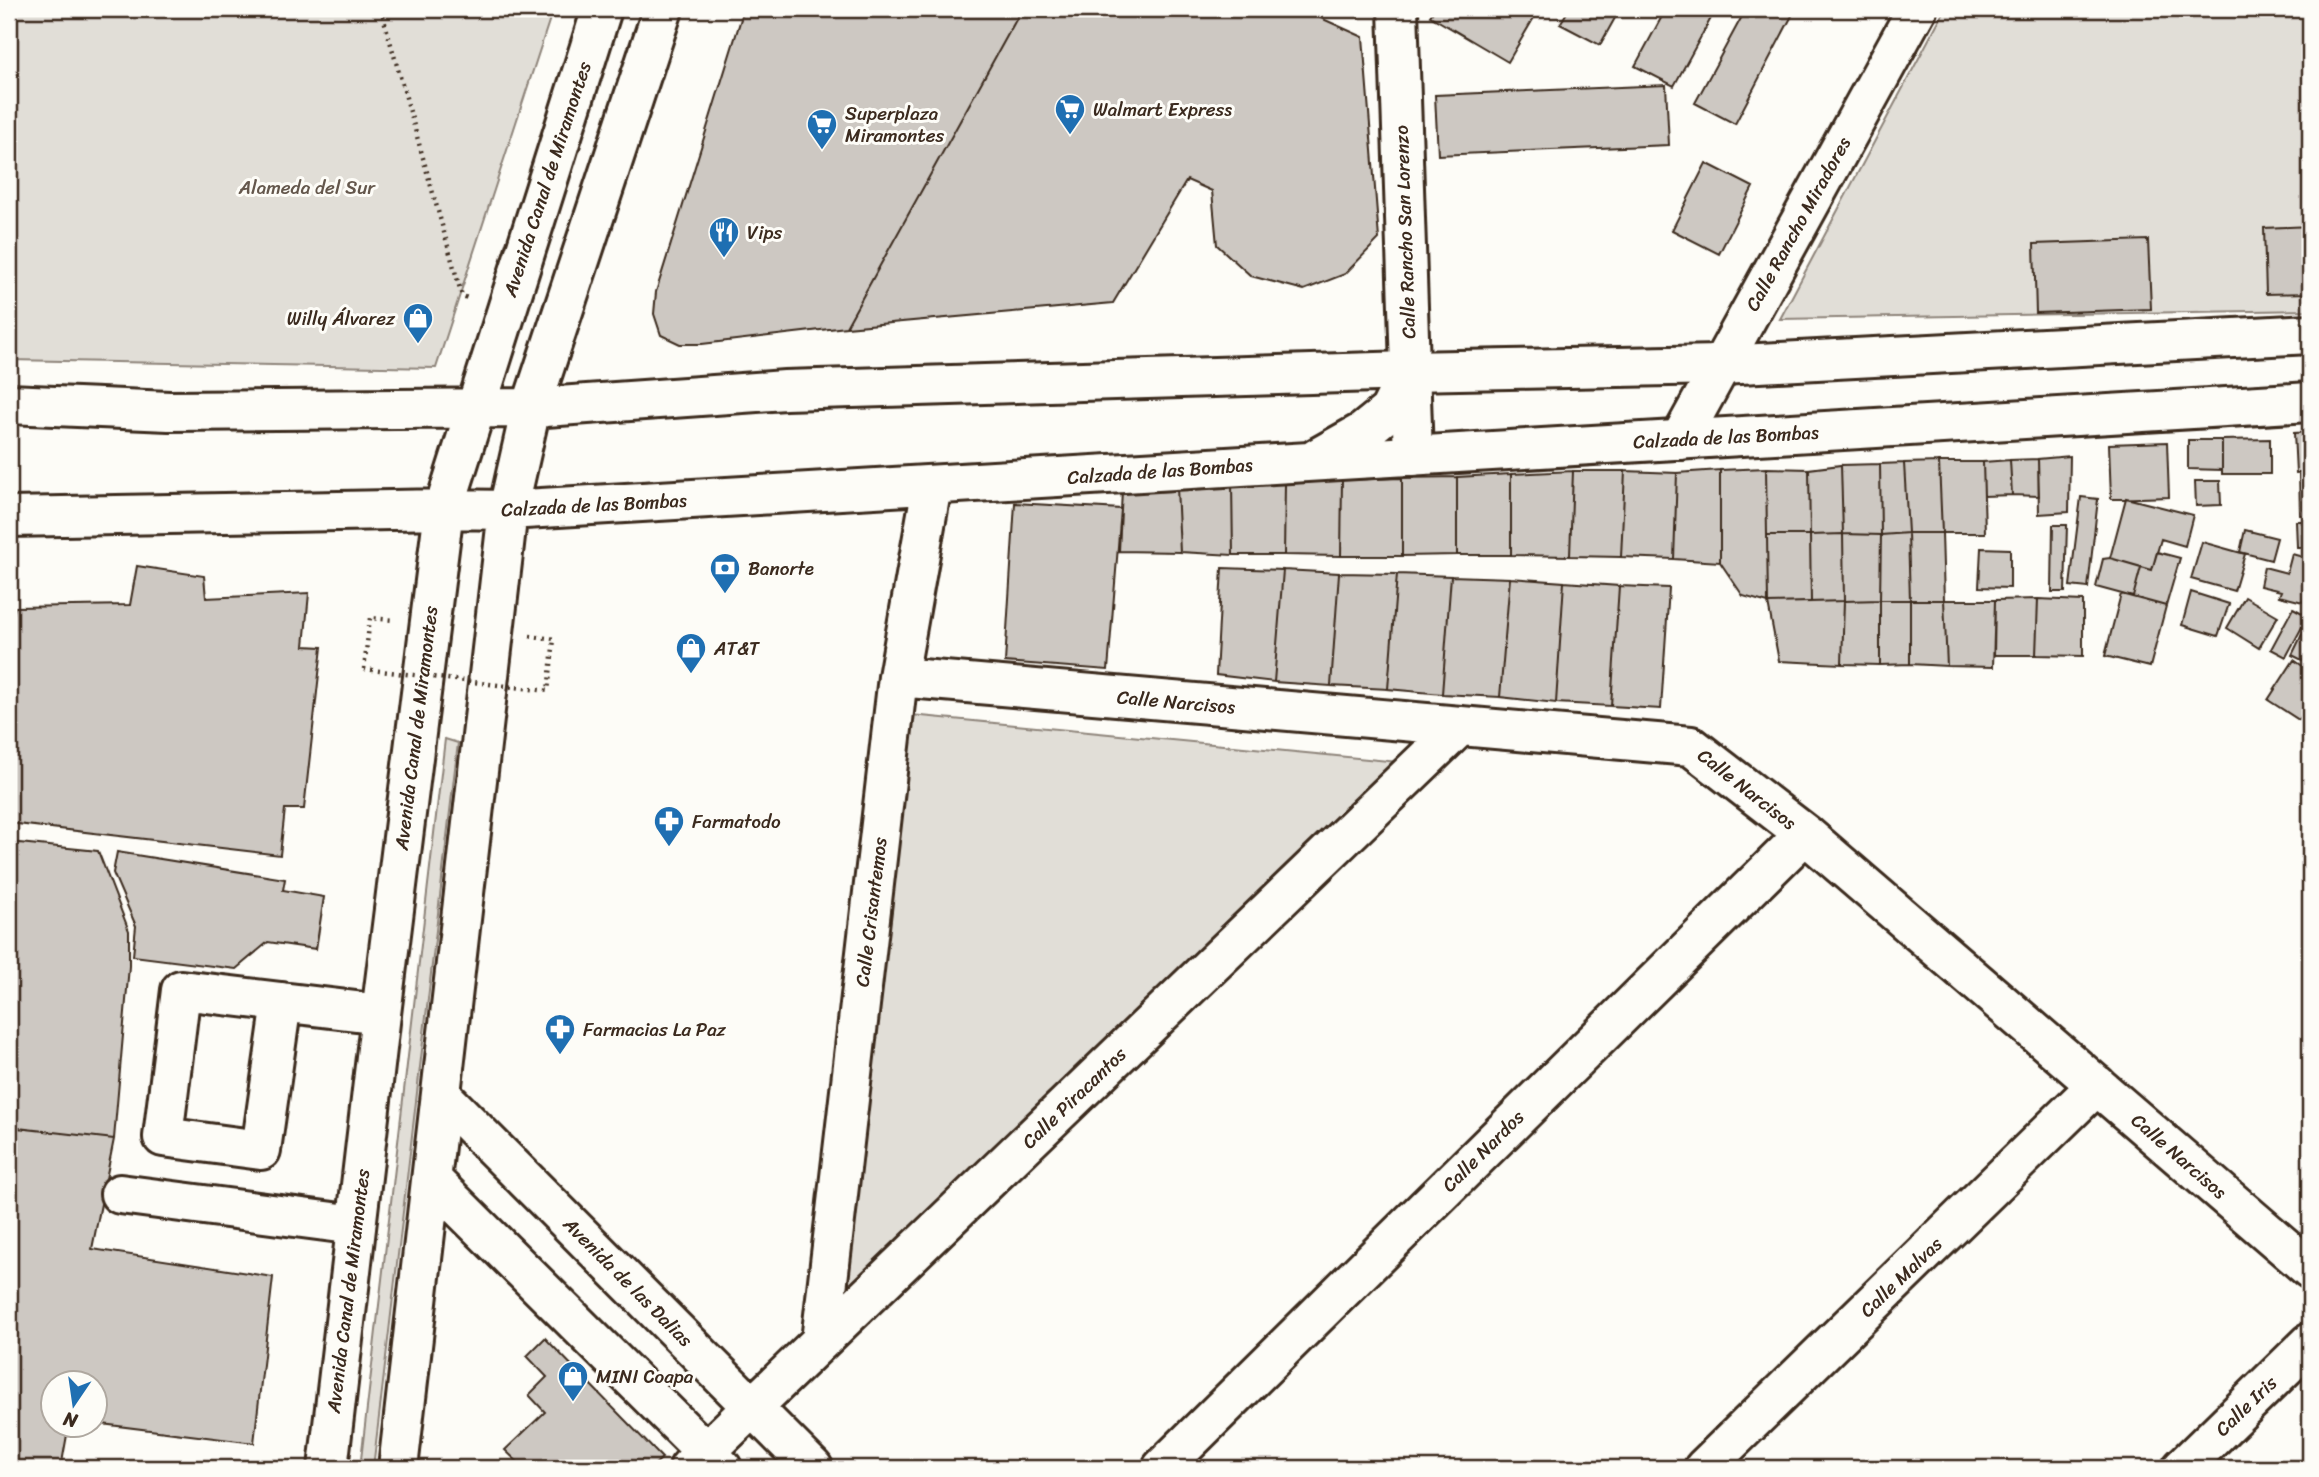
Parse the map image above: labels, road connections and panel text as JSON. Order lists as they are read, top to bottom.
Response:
{
  "streets": {
    "main road": [
      "Avenida Canal de Miramontes",
      "Calle Rancho Miradores",
      "Calle Rancho San Lorenzo",
      "Calzada de las Bombas",
      "Calle Narcisos",
      "Calle Crisantemos",
      "Calle Piracantos",
      "Calle Nardos",
      "Calle Malvas",
      "Avenida de las Dalias",
      "Calle Iris"
    ]
  },
  "crossings": [
    ["Avenida Canal de Miramontes", "Calzada de las Bombas"],
    ["Calle Rancho Miradores", "Calzada de las Bombas"],
    ["Calle Rancho San Lorenzo", "Calzada de las Bombas"],
    ["Calzada de las Bombas", "Calle Crisantemos"],
    ["Calle Narcisos", "Calle Crisantemos"],
    ["Calle Narcisos", "Calle Piracantos"],
    ["Calle Narcisos", "Calle Nardos"],
    ["Calle Narcisos", "Calle Malvas"],
    ["Calle Crisantemos", "Calle Piracantos"],
    ["Calle Piracantos", "Avenida de las Dalias"]
  ],
  "parks": ["Alameda del Sur"],
  "places": {
    "supermarket": ["Walmart Express", "Superplaza Miramontes"],
    "restaurant": ["Vips"],
    "shop": ["Willy Álvarez", "AT&T", "MINI Coapa"],
    "bank": ["Banorte"],
    "pharmacy": ["Farmatodo", "Farmacias La Paz"]
  },
  "north": "bottom"
}
